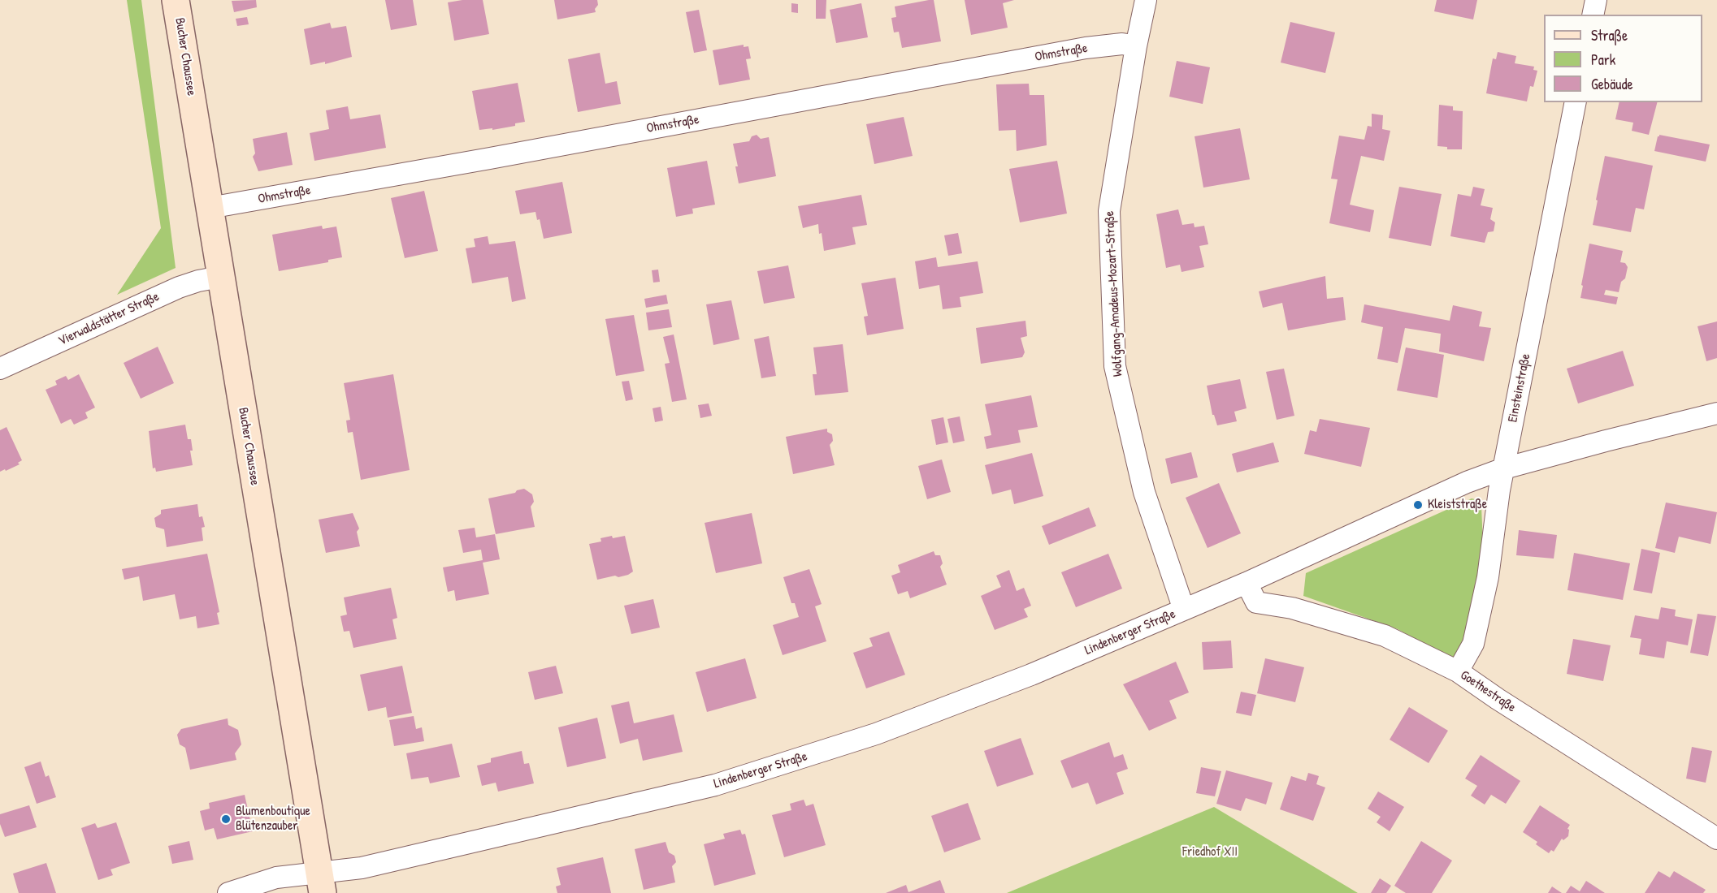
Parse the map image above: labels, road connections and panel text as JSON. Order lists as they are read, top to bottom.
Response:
{
  "streets": {
    "main road": ["Bucher Chaussee"],
    "street": [
      "Ohmstraße",
      "Wolfgang-Amadeus-Mozart-Straße",
      "Vierwaldstätter Straße",
      "Einsteinstraße",
      "Lindenberger Straße",
      "Goethestraße"
    ]
  },
  "crossings": [
    ["Ohmstraße", "Bucher Chaussee"],
    ["Ohmstraße", "Wolfgang-Amadeus-Mozart-Straße"],
    ["Bucher Chaussee", "Vierwaldstätter Straße"],
    ["Bucher Chaussee", "Lindenberger Straße"],
    ["Wolfgang-Amadeus-Mozart-Straße", "Lindenberger Straße"],
    ["Einsteinstraße", "Goethestraße"]
  ],
  "parks": ["Friedhof XII"],
  "places": ["Kleiststraße", "Blumenboutique Blütenzauber"],
  "legend": ["Straße", "Park", "Gebäude"]
}
